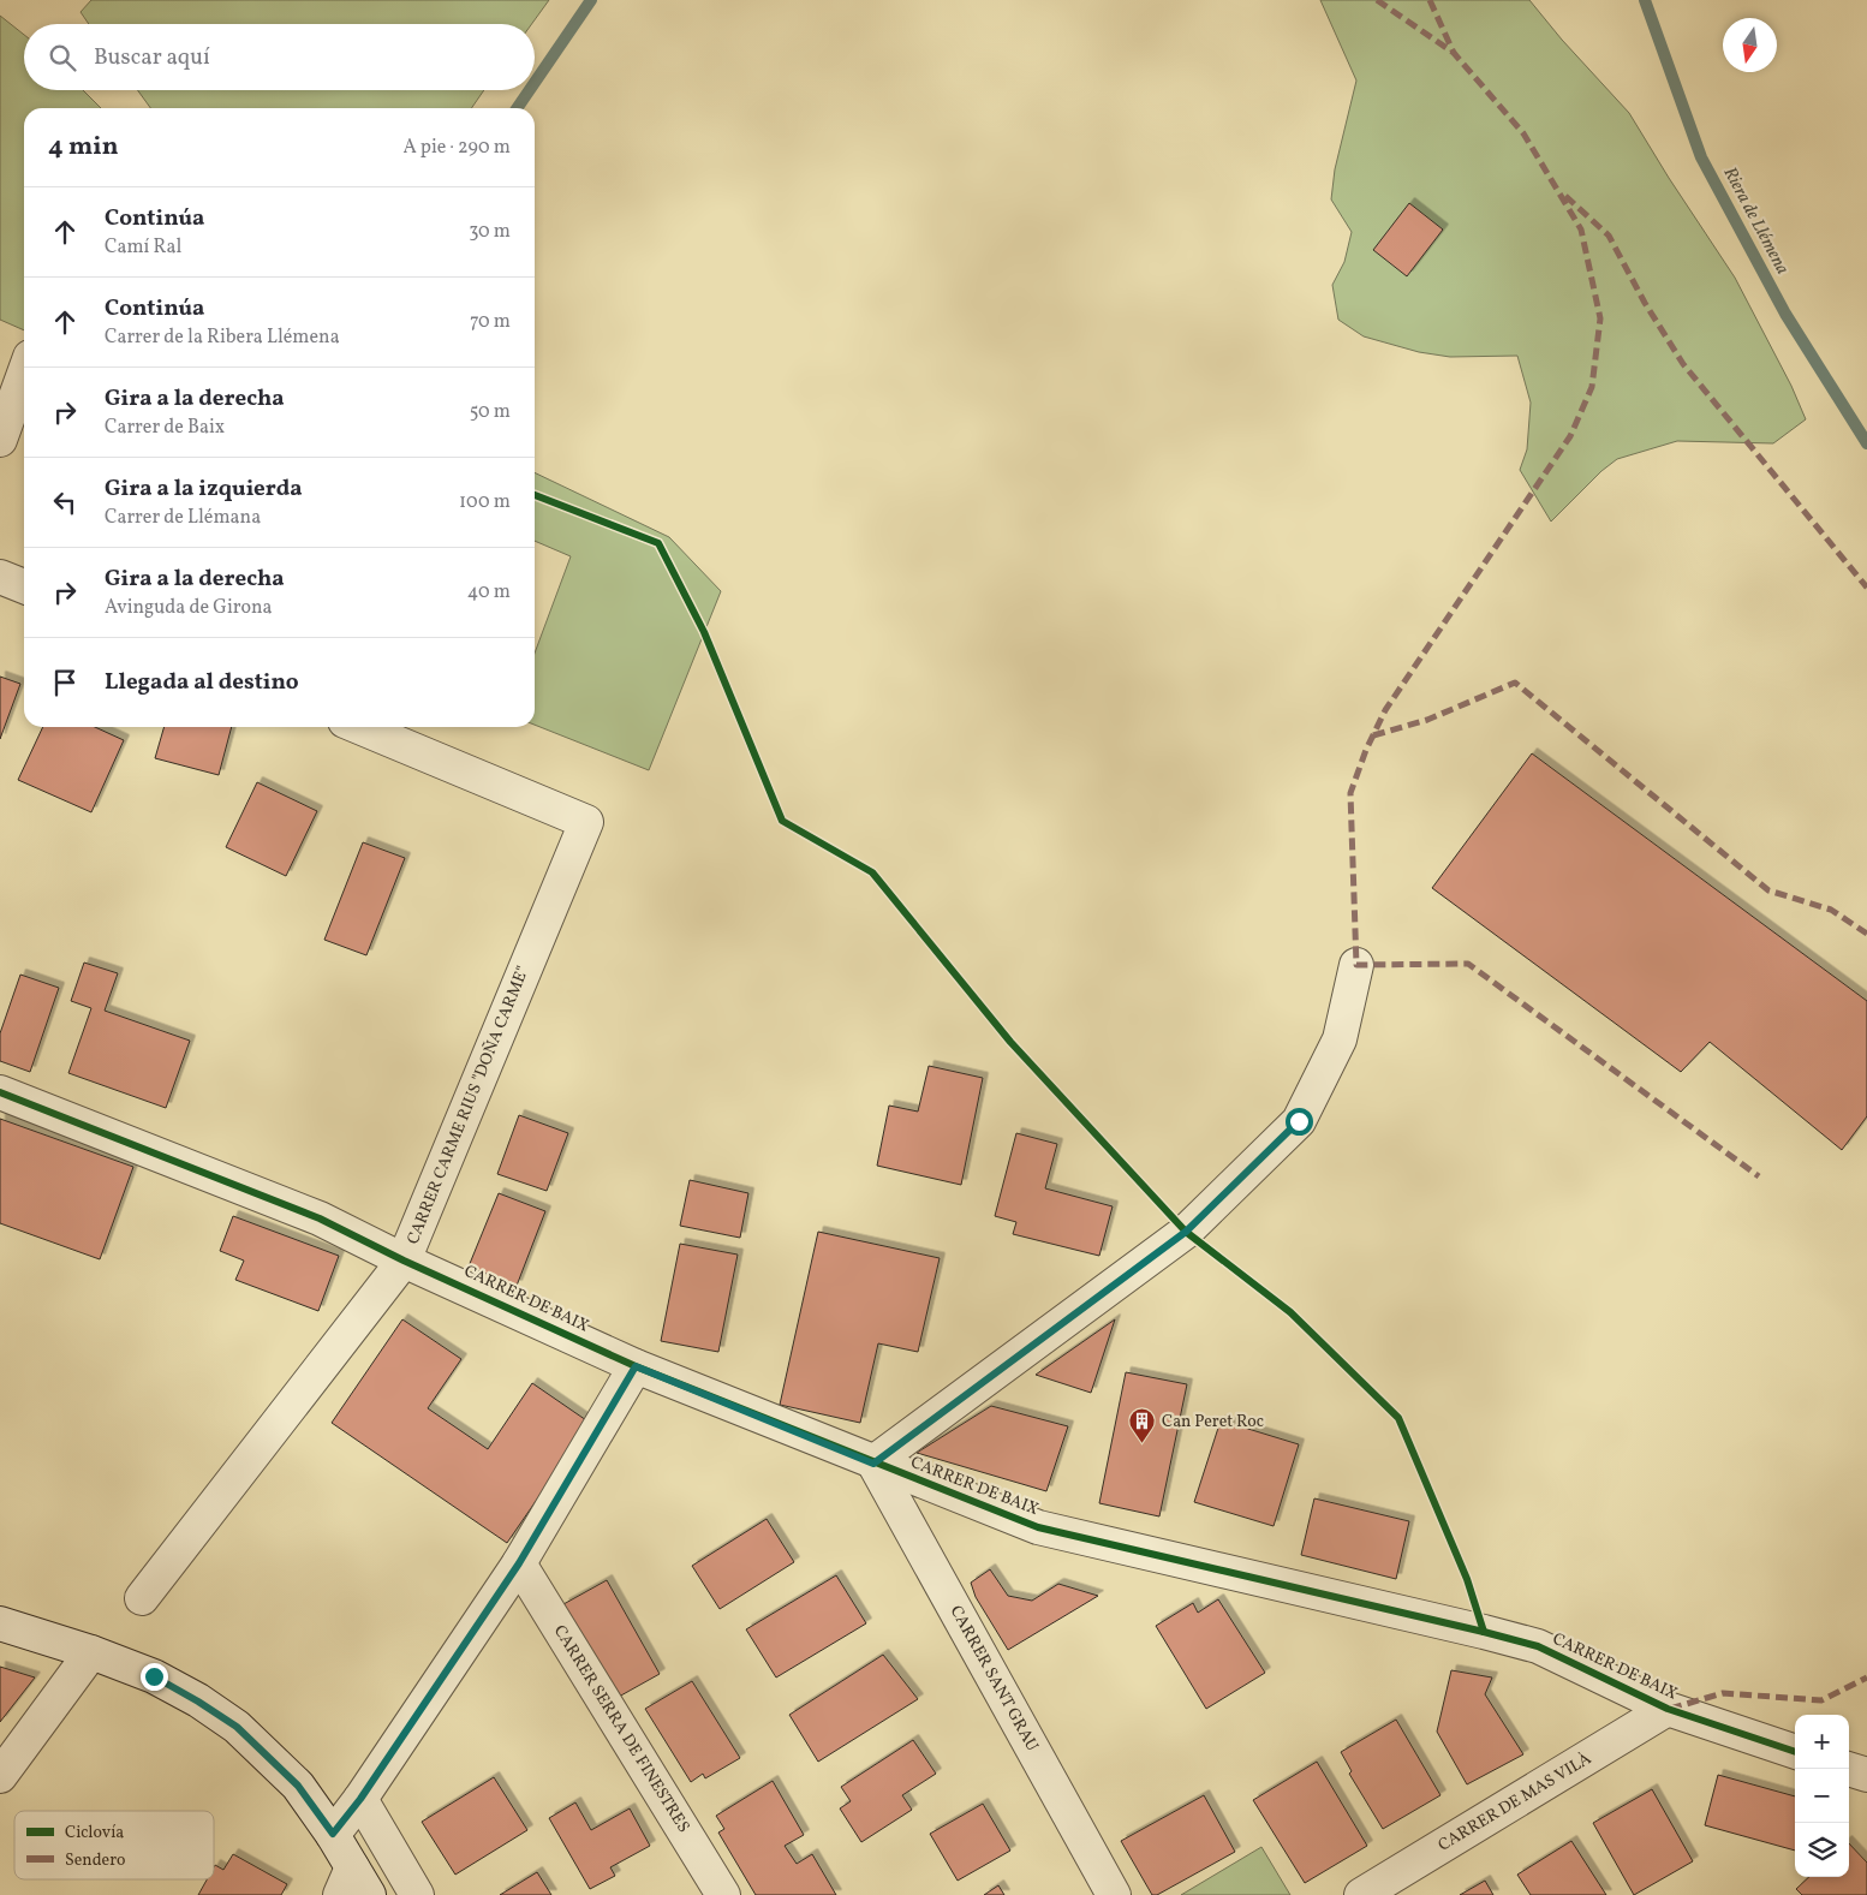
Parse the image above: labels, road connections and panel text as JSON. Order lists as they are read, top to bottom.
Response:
{
  "streets": {
    "street": [
      "CARRER CARME RIUS \"DOÑA CARME\"",
      "CARRER DE BAIX",
      "CARRER SANT GRAU",
      "CARRER SERRA DE FINESTRES",
      "CARRER DE MAS VILÀ"
    ]
  },
  "crossings": [
    ["CARRER CARME RIUS \"DOÑA CARME\"", "CARRER DE BAIX"],
    ["CARRER DE BAIX", "CARRER SANT GRAU"],
    ["CARRER DE BAIX", "CARRER DE MAS VILÀ"]
  ],
  "water": ["Riera de Llémena"],
  "places": {
    "building": ["Can Peret Roc"]
  },
  "legend": ["Ciclovía", "Sendero"],
  "north": "bottom",
  "page": {
    "search": "Buscar aquí",
    "heading": ["4 min", "A pie · 290 m"],
    "list": [
      ["Continúa", "Camí Ral", "30 m"],
      ["Continúa", "Carrer de la Ribera Llémena", "70 m"],
      ["Gira a la derecha", "Carrer de Baix", "50 m"],
      ["Gira a la izquierda", "Carrer de Llémana", "100 m"],
      ["Gira a la derecha", "Avinguda de Girona", "40 m"],
      "Llegada al destino"
    ],
    "map_buttons": ["+", "−"]
  }
}
